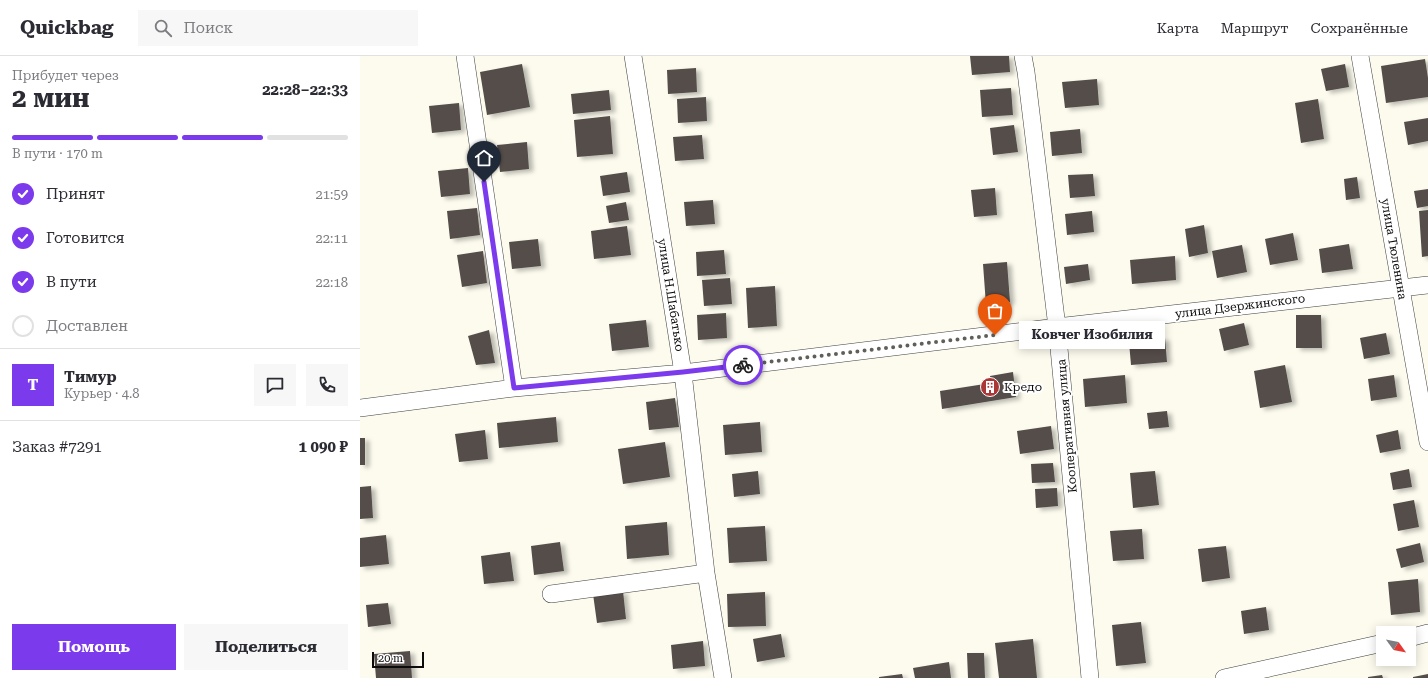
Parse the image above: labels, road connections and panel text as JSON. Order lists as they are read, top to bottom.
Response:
{
  "streets": {
    "street": [
      "улица Тюленина",
      "улица Н.Шабатько",
      "улица Дзержинского",
      "Кооперативная улица"
    ]
  },
  "crossings": [
    ["улица Тюленина", "улица Дзержинского"],
    ["улица Н.Шабатько", "улица Дзержинского"],
    ["улица Дзержинского", "Кооперативная улица"]
  ],
  "places": {
    "other": ["Ковчег Изобилия"],
    "building": ["Кредо"]
  },
  "scale_bar": "20 m",
  "north": "bottom right",
  "page": {
    "header": "Quickbag",
    "search": "Поиск",
    "nav": ["Карта", "Маршрут", "Сохранённые"],
    "heading": ["2 мин", "Прибудет через", "22:28–22:33"],
    "panel": [
      "Тимур",
      "Курьер · 4.8",
      "Заказ #7291",
      "1 090 ₽"
    ],
    "bar": "В пути · 170 m",
    "list": [
      ["Принят", "21:59"],
      ["Готовится", "22:11"],
      ["В пути", "22:18"],
      "Доставлен"
    ],
    "bubble": "Ковчег Изобилия",
    "round": "Т",
    "buttons": ["Помощь", "Поделиться"],
    "scale": "20 m"
  }
}
